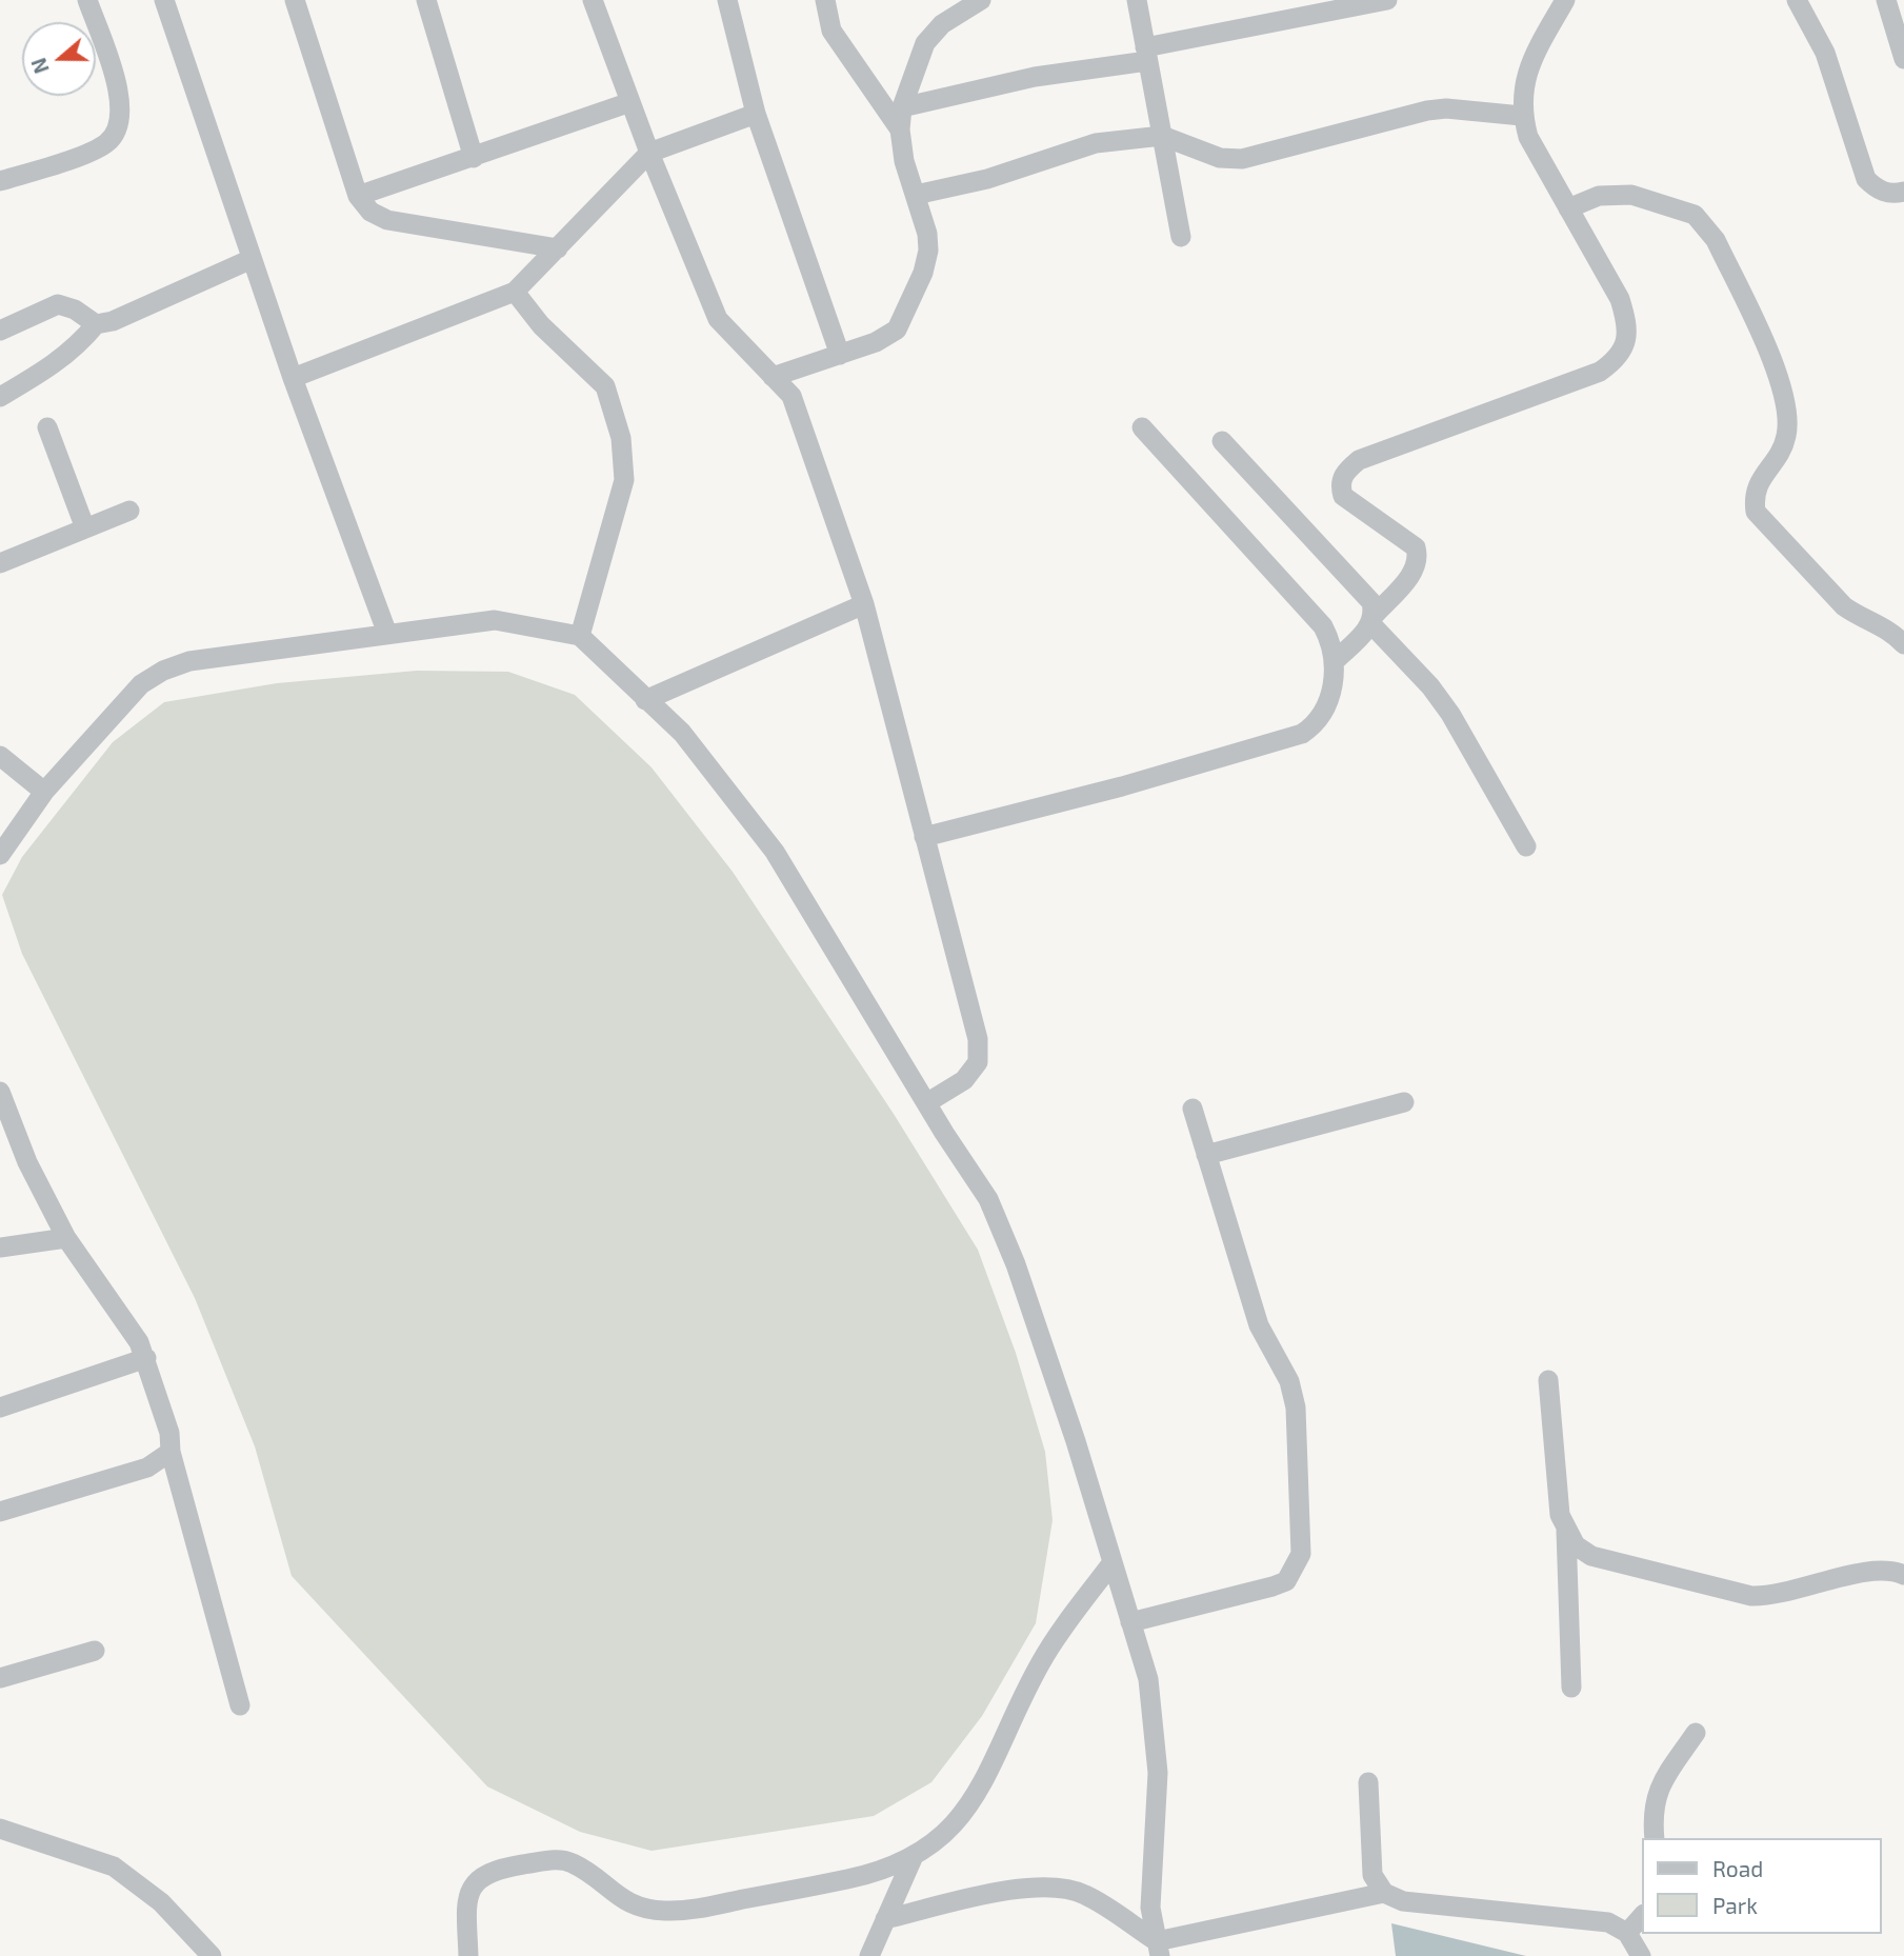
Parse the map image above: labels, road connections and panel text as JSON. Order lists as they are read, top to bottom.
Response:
{
  "legend": ["Road", "Park"],
  "north": "left"
}
